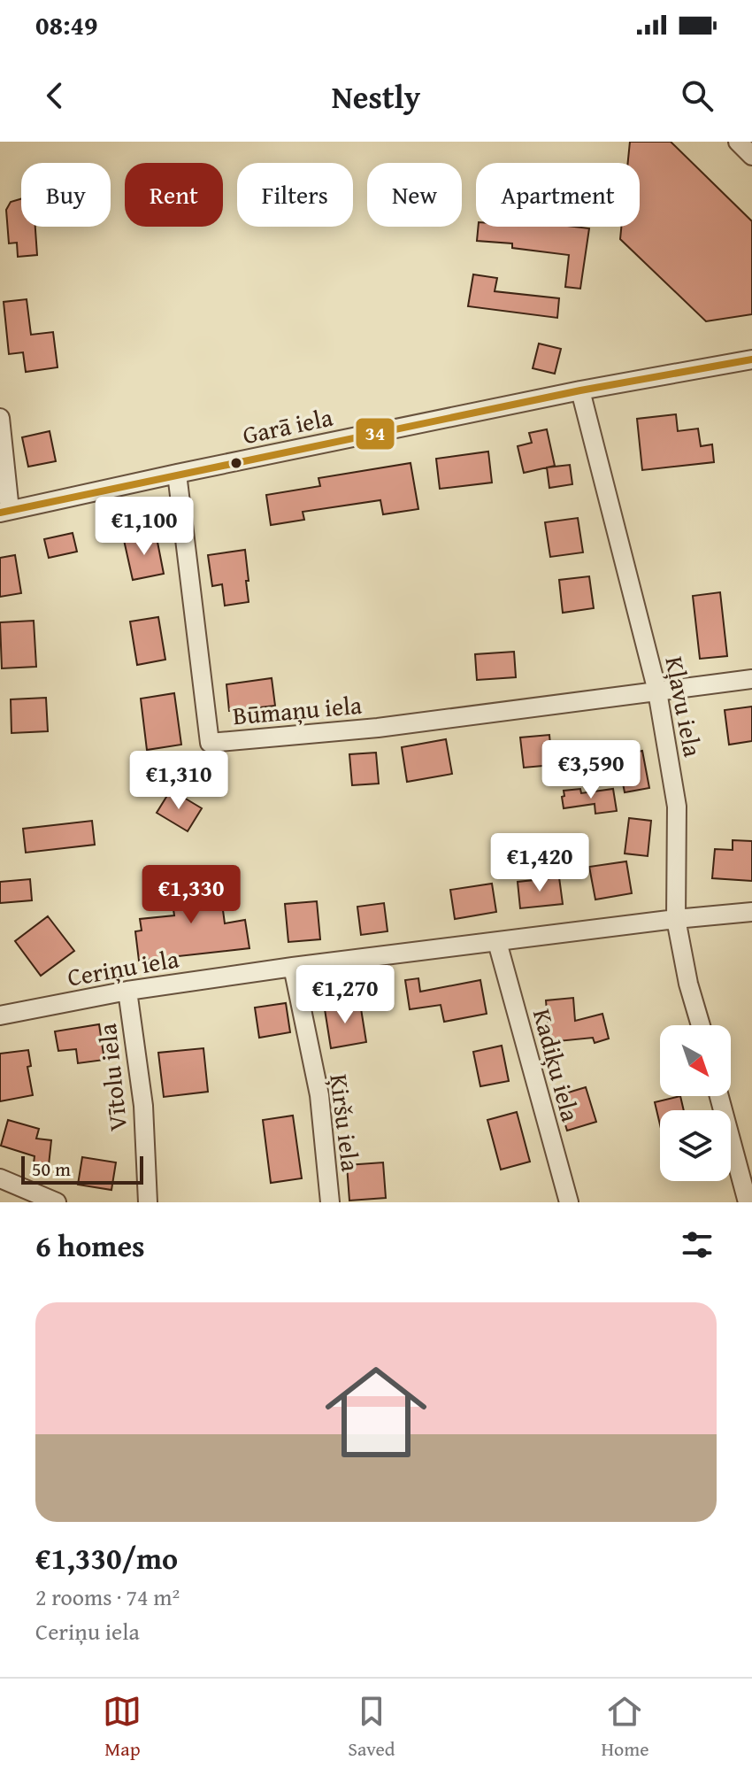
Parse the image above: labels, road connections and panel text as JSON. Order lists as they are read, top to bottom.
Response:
{
  "streets": {
    "street": [
      "Garā iela",
      "Kļavu iela",
      "Būmaņu iela",
      "Ceriņu iela",
      "Kadiķu iela",
      "Vītolu iela",
      "Ķiršu iela"
    ]
  },
  "crossings": [
    ["Garā iela", "Kļavu iela"],
    ["Garā iela", "Būmaņu iela"],
    ["Kļavu iela", "Būmaņu iela"],
    ["Kļavu iela", "Ceriņu iela"],
    ["Ceriņu iela", "Kadiķu iela"],
    ["Ceriņu iela", "Vītolu iela"],
    ["Ceriņu iela", "Ķiršu iela"]
  ],
  "lines": ["transit line 34"],
  "scale_bar": "50 m",
  "north": "bottom right",
  "page": {
    "status": "08:49",
    "header": "Nestly",
    "chip": [
      "Buy",
      "Rent",
      "Filters",
      "New",
      "Apartment"
    ],
    "price": [
      "€1,100",
      "€3,590",
      "€1,310",
      "€1,420",
      "€1,330",
      "€1,270"
    ],
    "scale": "50 m",
    "heading": "6 homes",
    "list": [
      {
        "name": "€1,330/mo",
        "note": "2 rooms · 74 m² · Ceriņu iela"
      }
    ],
    "tabs": ["Map", "Saved", "Home"]
  }
}
